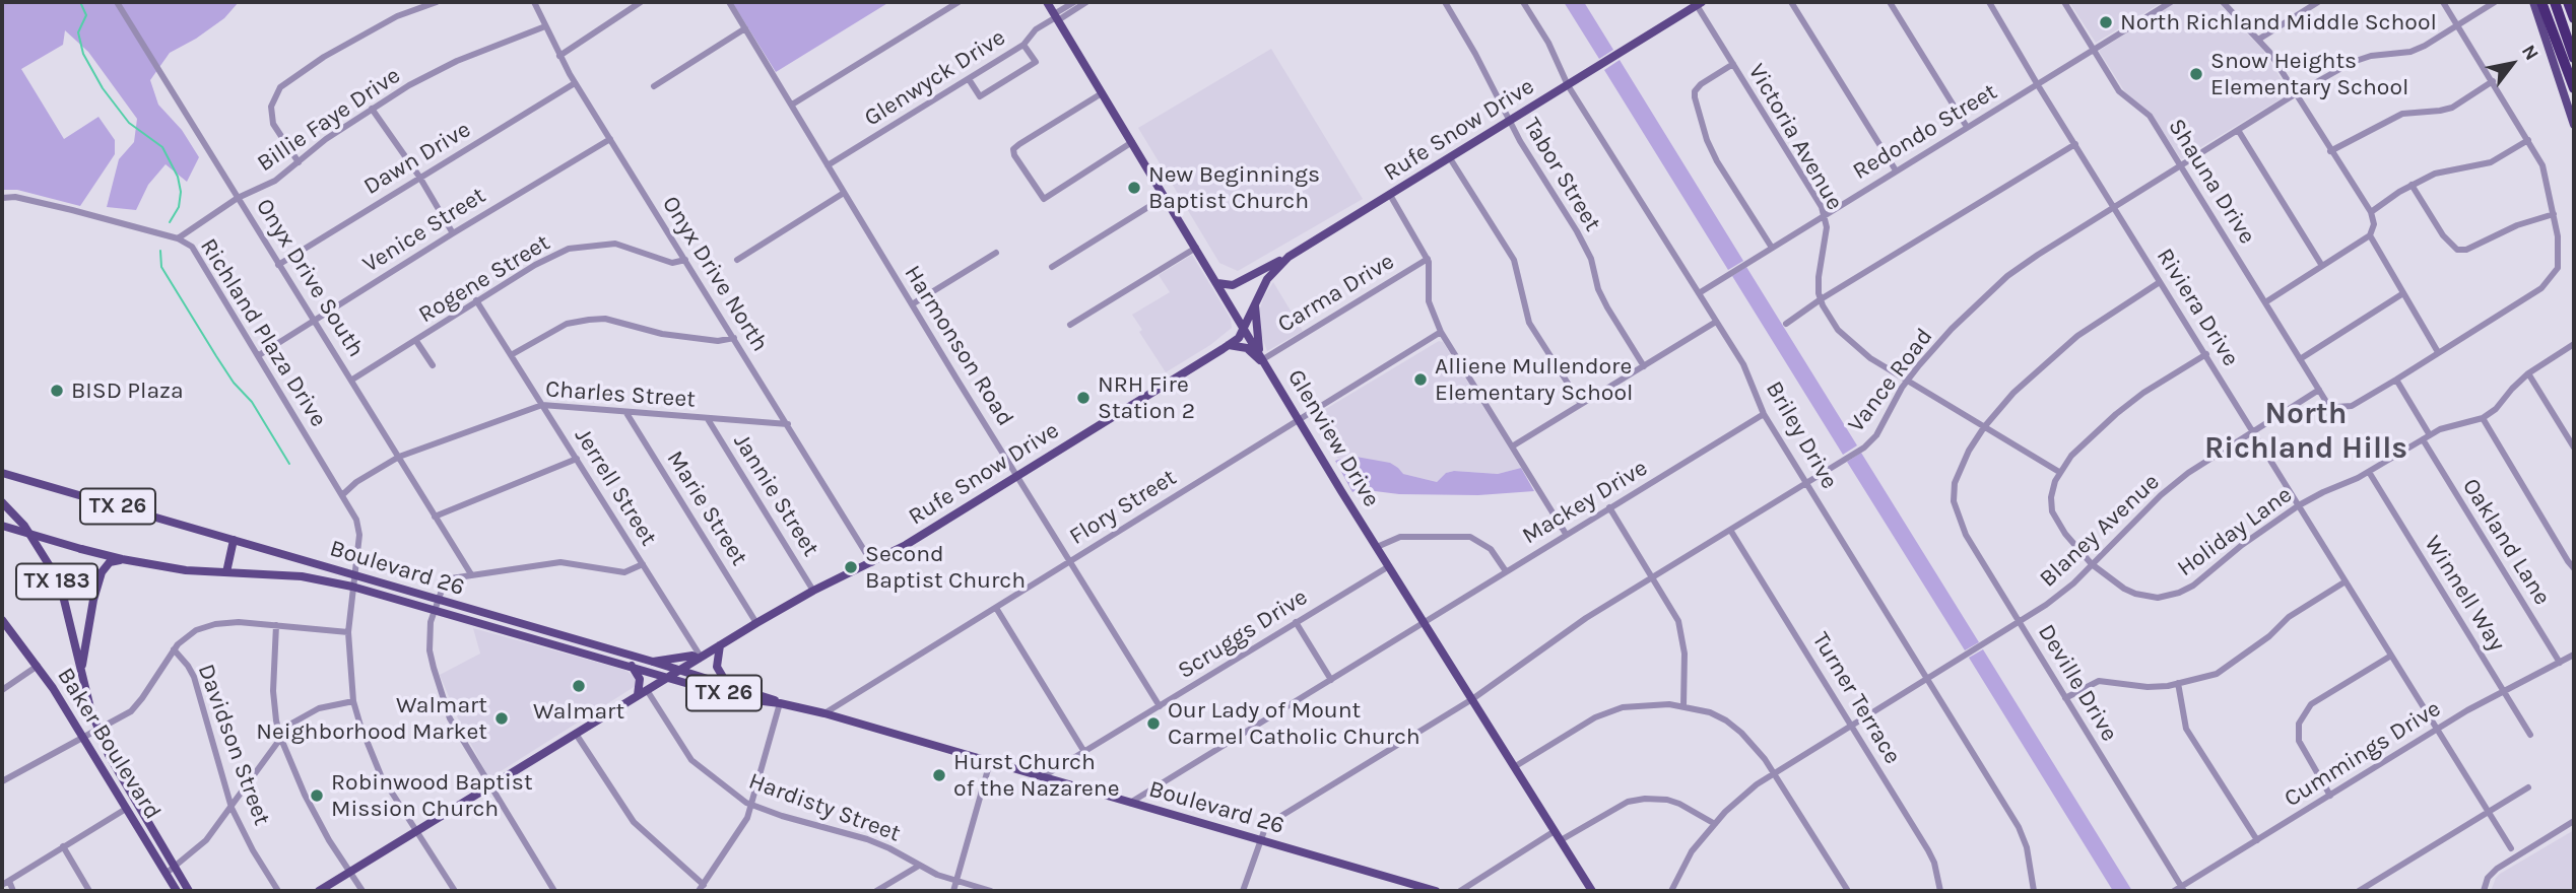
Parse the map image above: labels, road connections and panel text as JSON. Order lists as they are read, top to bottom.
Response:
{
  "streets": {
    "main road": [
      "Rufe Snow Drive",
      "Glenview Drive",
      "TX 26",
      "Boulevard 26",
      "TX 183",
      "Baker Boulevard"
    ],
    "street": [
      "Glenwyck Drive",
      "Billie Faye Drive",
      "Redondo Street",
      "Victoria Avenue",
      "Dawn Drive",
      "Tabor Street",
      "Shauna Drive",
      "Venice Street",
      "Onyx Drive North",
      "Onyx Drive South",
      "Rogene Street",
      "Carma Drive",
      "Riviera Drive",
      "Richland Plaza Drive",
      "Harmonson Road",
      "Vance Road",
      "Charles Street",
      "Briley Drive",
      "Jerrell Street",
      "Jannie Street",
      "Mackey Drive",
      "Flory Street",
      "Marie Street",
      "Blaney Avenue",
      "Holiday Lane",
      "Oakland Lane",
      "Winnell Way",
      "Scruggs Drive",
      "Deville Drive",
      "Turner Terrace",
      "Davidson Street",
      "Cummings Drive",
      "Hardisty Street"
    ]
  },
  "crossings": [
    ["Glenwyck Drive", "Harmonson Road"],
    ["Glenwyck Drive", "Glenview Drive"],
    ["Billie Faye Drive", "Onyx Drive North"],
    ["Billie Faye Drive", "Onyx Drive South"],
    ["Billie Faye Drive", "Richland Plaza Drive"],
    ["Rufe Snow Drive", "Victoria Avenue"],
    ["Rufe Snow Drive", "Tabor Street"],
    ["Rufe Snow Drive", "Onyx Drive North"],
    ["Rufe Snow Drive", "Richland Plaza Drive"],
    ["Rufe Snow Drive", "Harmonson Road"],
    ["Rufe Snow Drive", "Briley Drive"],
    ["Rufe Snow Drive", "Glenview Drive"],
    ["Rufe Snow Drive", "Jerrell Street"],
    ["Rufe Snow Drive", "Jannie Street"],
    ["Rufe Snow Drive", "Marie Street"],
    ["Rufe Snow Drive", "Boulevard 26"],
    ["Rufe Snow Drive", "Hardisty Street"],
    ["Redondo Street", "Victoria Avenue"],
    ["Redondo Street", "Shauna Drive"],
    ["Redondo Street", "Riviera Drive"],
    ["Redondo Street", "Briley Drive"],
    ["Dawn Drive", "Onyx Drive North"],
    ["Dawn Drive", "Onyx Drive South"],
    ["Shauna Drive", "Vance Road"],
    ["Shauna Drive", "Blaney Avenue"],
    ["Venice Street", "Onyx Drive North"],
    ["Venice Street", "Onyx Drive South"],
    ["Venice Street", "Richland Plaza Drive"],
    ["Onyx Drive North", "Rogene Street"],
    ["Onyx Drive North", "Charles Street"],
    ["Onyx Drive South", "Rogene Street"],
    ["Onyx Drive South", "Charles Street"],
    ["Rogene Street", "Jerrell Street"],
    ["Carma Drive", "Glenview Drive"],
    ["Riviera Drive", "Vance Road"],
    ["Riviera Drive", "Blaney Avenue"],
    ["Riviera Drive", "Holiday Lane"],
    ["Riviera Drive", "Deville Drive"],
    ["Riviera Drive", "Cummings Drive"],
    ["Richland Plaza Drive", "Charles Street"],
    ["Richland Plaza Drive", "Boulevard 26"],
    ["Harmonson Road", "Flory Street"],
    ["Harmonson Road", "Scruggs Drive"],
    ["Vance Road", "Briley Drive"],
    ["Vance Road", "Glenview Drive"],
    ["Vance Road", "Boulevard 26"],
    ["Vance Road", "Turner Terrace"],
    ["Charles Street", "Jerrell Street"],
    ["Charles Street", "Jannie Street"],
    ["Charles Street", "Marie Street"],
    ["Briley Drive", "Mackey Drive"],
    ["Briley Drive", "Blaney Avenue"],
    ["Glenview Drive", "Mackey Drive"],
    ["Glenview Drive", "Flory Street"],
    ["Glenview Drive", "Scruggs Drive"],
    ["Mackey Drive", "Boulevard 26"],
    ["Flory Street", "Boulevard 26"],
    ["Blaney Avenue", "Holiday Lane"],
    ["Blaney Avenue", "Deville Drive"],
    ["Blaney Avenue", "Turner Terrace"],
    ["Holiday Lane", "Oakland Lane"],
    ["Holiday Lane", "Winnell Way"],
    ["Oakland Lane", "Cummings Drive"],
    ["Boulevard 26", "Scruggs Drive"],
    ["Winnell Way", "Cummings Drive"],
    ["Deville Drive", "Cummings Drive"]
  ],
  "districts": ["North Richland Hills"],
  "places": [
    "North Richland Middle School",
    "Snow Heights Elementary School",
    "New Beginnings Baptist Church",
    "Alliene Mullendore Elementary School",
    "BISD Plaza",
    "NRH Fire Station 2",
    "Second Baptist Church",
    "Walmart",
    "Walmart Neighborhood Market",
    "Our Lady of Mount Carmel Catholic Church",
    "Hurst Church of the Nazarene",
    "Robinwood Baptist Mission Church"
  ],
  "north": "top right"
}
